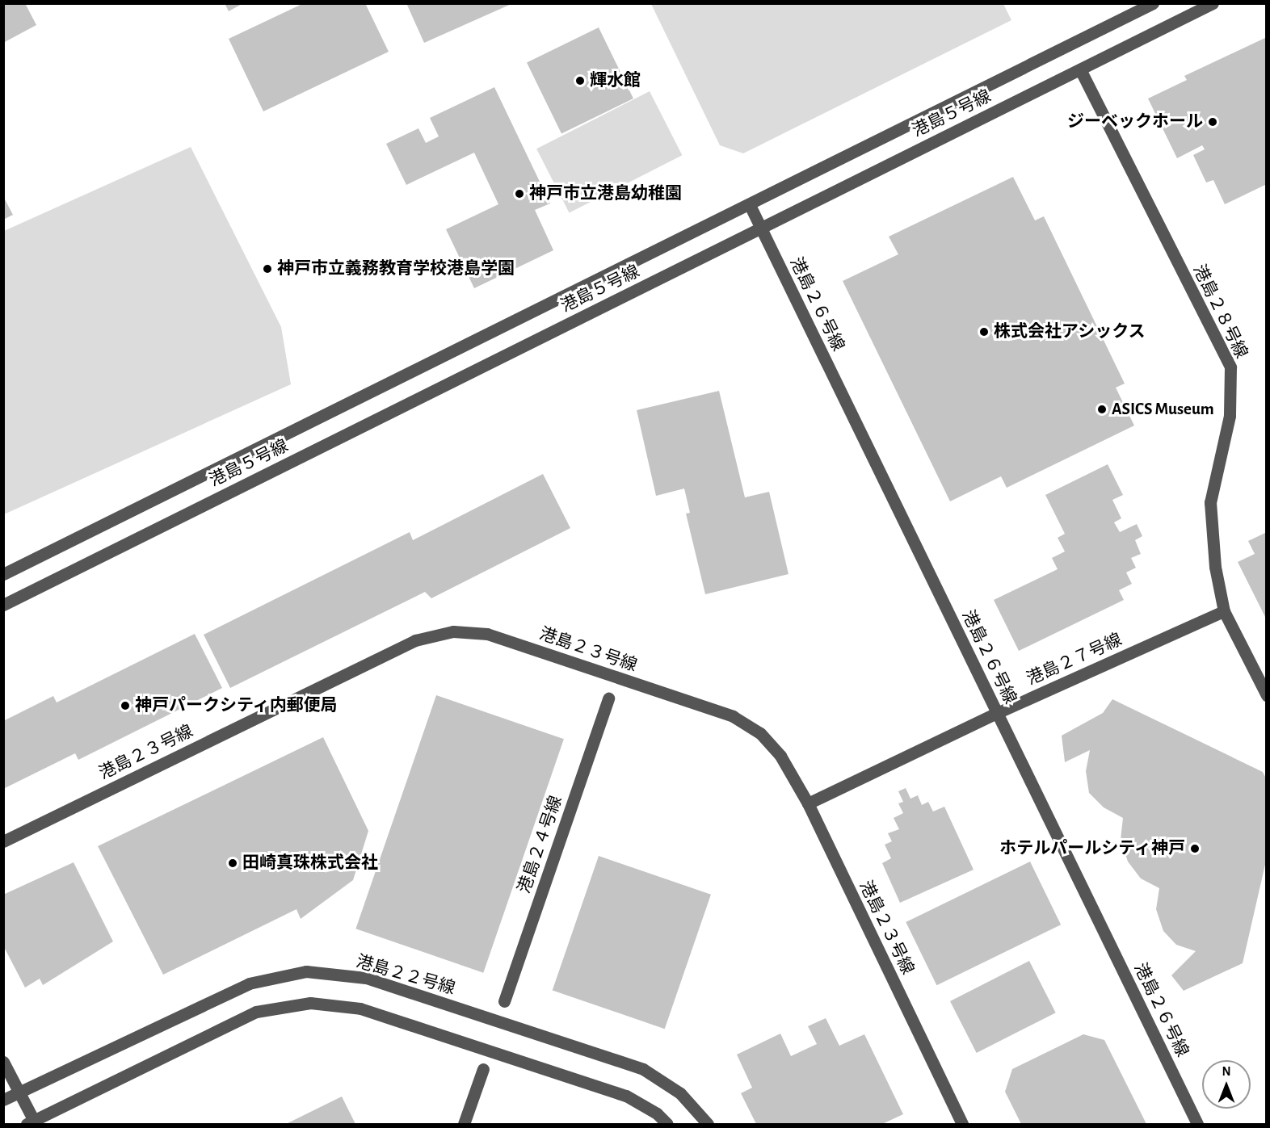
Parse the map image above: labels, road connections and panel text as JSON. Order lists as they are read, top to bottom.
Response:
{
  "streets": {
    "street": [
      "港島５号線",
      "港島２６号線",
      "港島２８号線",
      "港島２３号線",
      "港島２７号線",
      "港島２４号線",
      "港島２２号線"
    ]
  },
  "crossings": [
    ["港島５号線", "港島２６号線"],
    ["港島５号線", "港島２８号線"],
    ["港島２６号線", "港島２７号線"],
    ["港島２８号線", "港島２７号線"],
    ["港島２３号線", "港島２７号線"]
  ],
  "places": [
    "輝水館",
    "ジーベックホール",
    "神戸市立港島幼稚園",
    "神戸市立義務教育学校港島学園",
    "株式会社アシックス",
    "ASICS Museum",
    "神戸パークシティ内郵便局",
    "ホテルパールシティ神戸",
    "田崎真珠株式会社"
  ],
  "north": "top"
}
